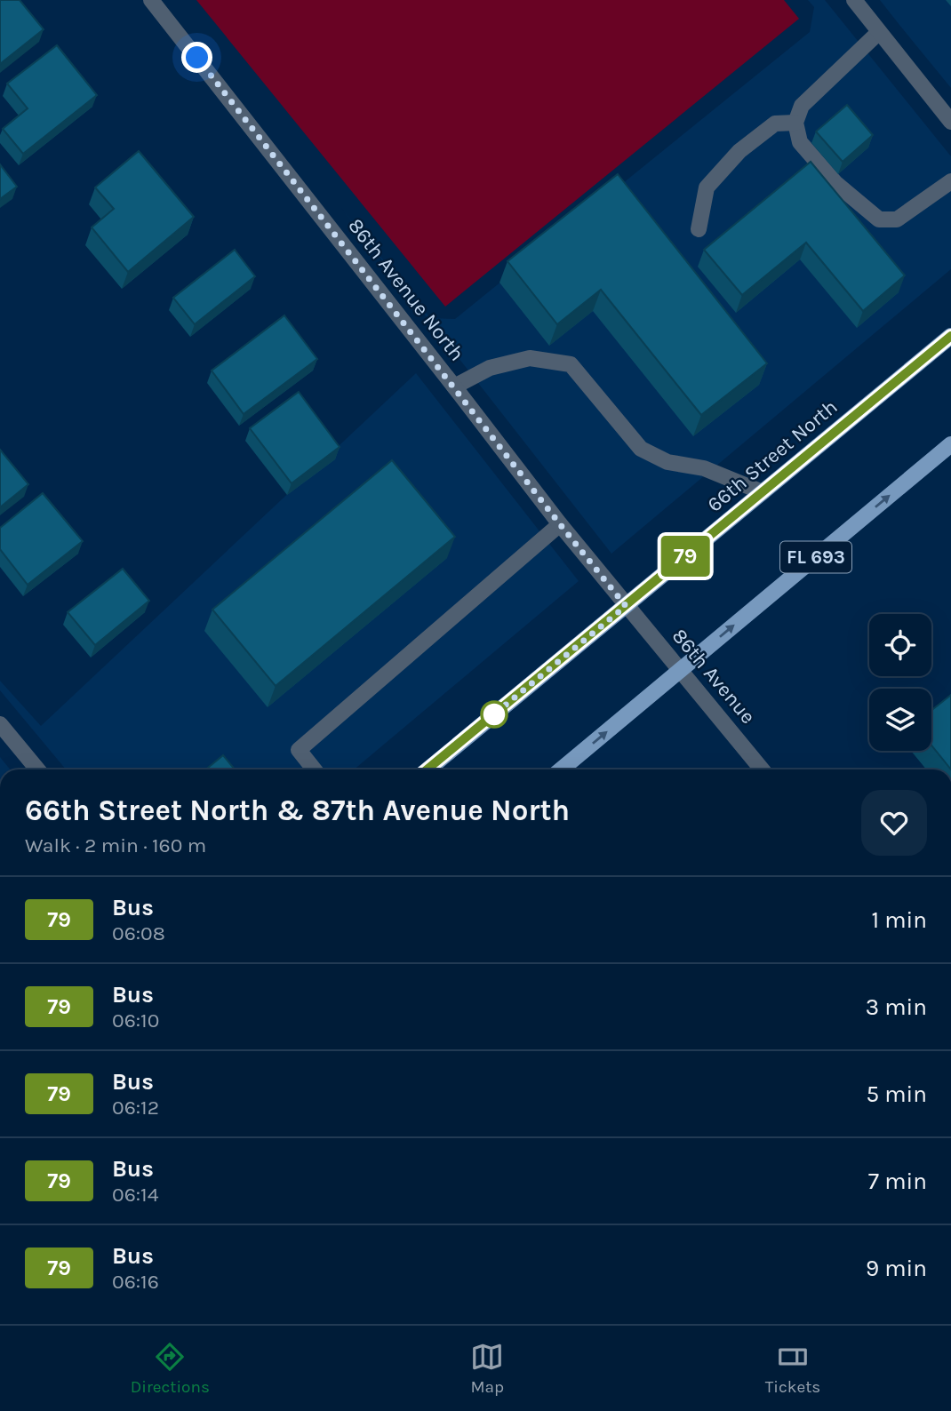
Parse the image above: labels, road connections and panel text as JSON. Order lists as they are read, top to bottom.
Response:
{
  "streets": {
    "main road": ["66th Street North", "FL 693"],
    "street": ["86th Avenue North", "86th Avenue"]
  },
  "crossings": [
    ["86th Avenue North", "66th Street North"],
    ["86th Avenue North", "86th Avenue"],
    ["66th Street North", "86th Avenue"],
    ["FL 693", "86th Avenue"]
  ],
  "lines": ["bus line 79"],
  "page": {
    "on_map": "79",
    "heading": ["66th Street North & 87th Avenue North", "Walk · 2 min · 160 m"],
    "list": [
      {
        "mark": "79",
        "name": "Bus",
        "note": "06:08",
        "value": "1 min"
      },
      {
        "mark": "79",
        "name": "Bus",
        "note": "06:10",
        "value": "3 min"
      },
      {
        "mark": "79",
        "name": "Bus",
        "note": "06:12",
        "value": "5 min"
      },
      {
        "mark": "79",
        "name": "Bus",
        "note": "06:14",
        "value": "7 min"
      },
      {
        "mark": "79",
        "name": "Bus",
        "note": "06:16",
        "value": "9 min"
      }
    ],
    "tabs": ["Directions", "Map", "Tickets"]
  }
}
